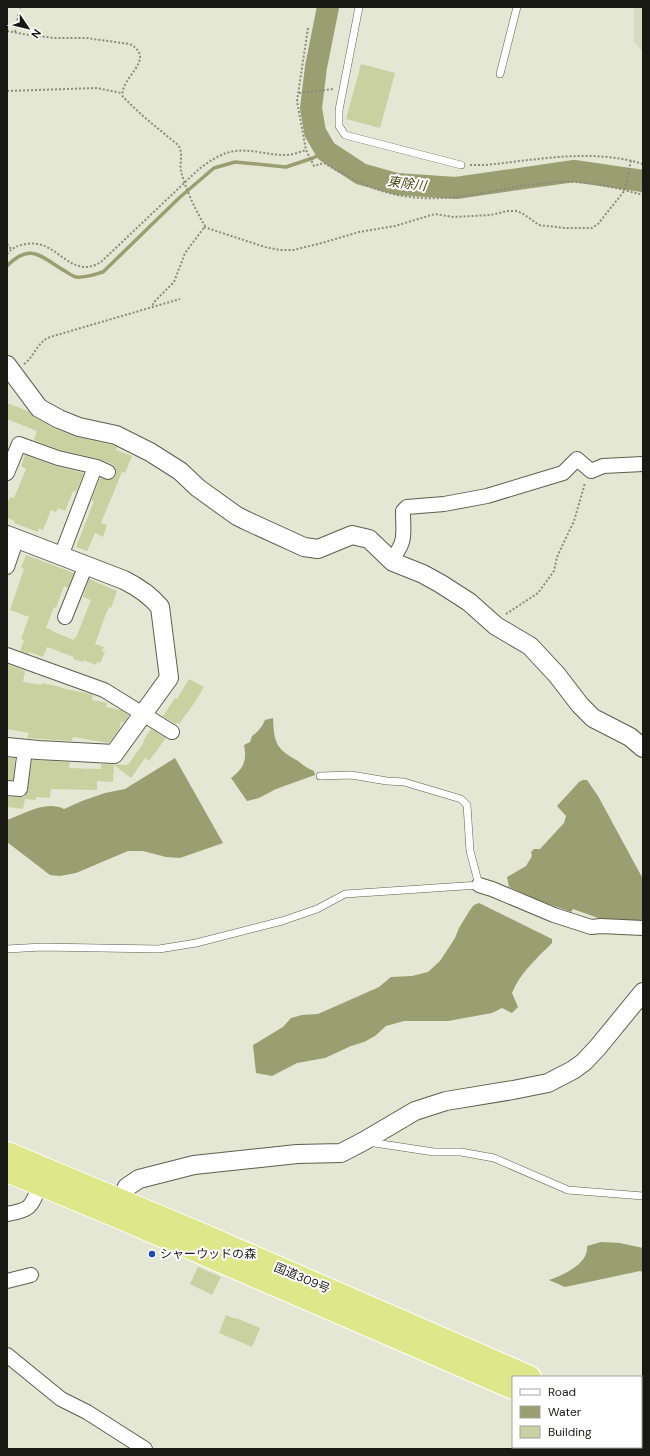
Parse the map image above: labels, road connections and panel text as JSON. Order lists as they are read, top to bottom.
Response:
{
  "streets": {
    "highway": ["国道309号"]
  },
  "water": ["東除川"],
  "places": ["シャーウッドの森"],
  "legend": ["Road", "Water", "Building"],
  "north": "bottom right"
}
